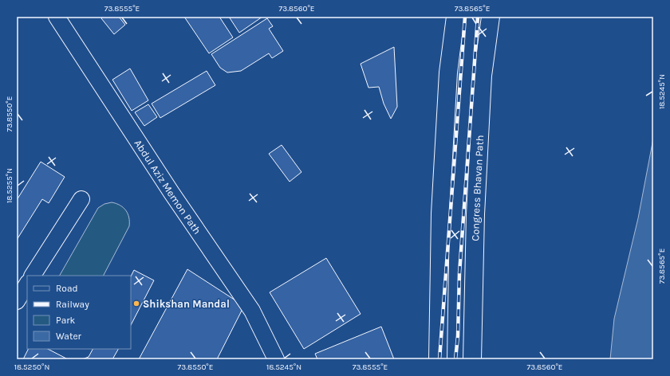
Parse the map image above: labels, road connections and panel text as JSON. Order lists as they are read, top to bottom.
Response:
{
  "streets": {
    "main road": ["Congress Bhavan Path"],
    "street": ["Abdul Aziz Memon Path"]
  },
  "places": ["Shikshan Mandal"],
  "legend": [
    "Road",
    "Railway",
    "Park",
    "Water"
  ],
  "coordinates": [
    "73.8555°E",
    "73.8560°E",
    "73.8565°E",
    "18.5245°N",
    "73.8550°E",
    "18.5255°N",
    "18.5250°N"
  ]
}
